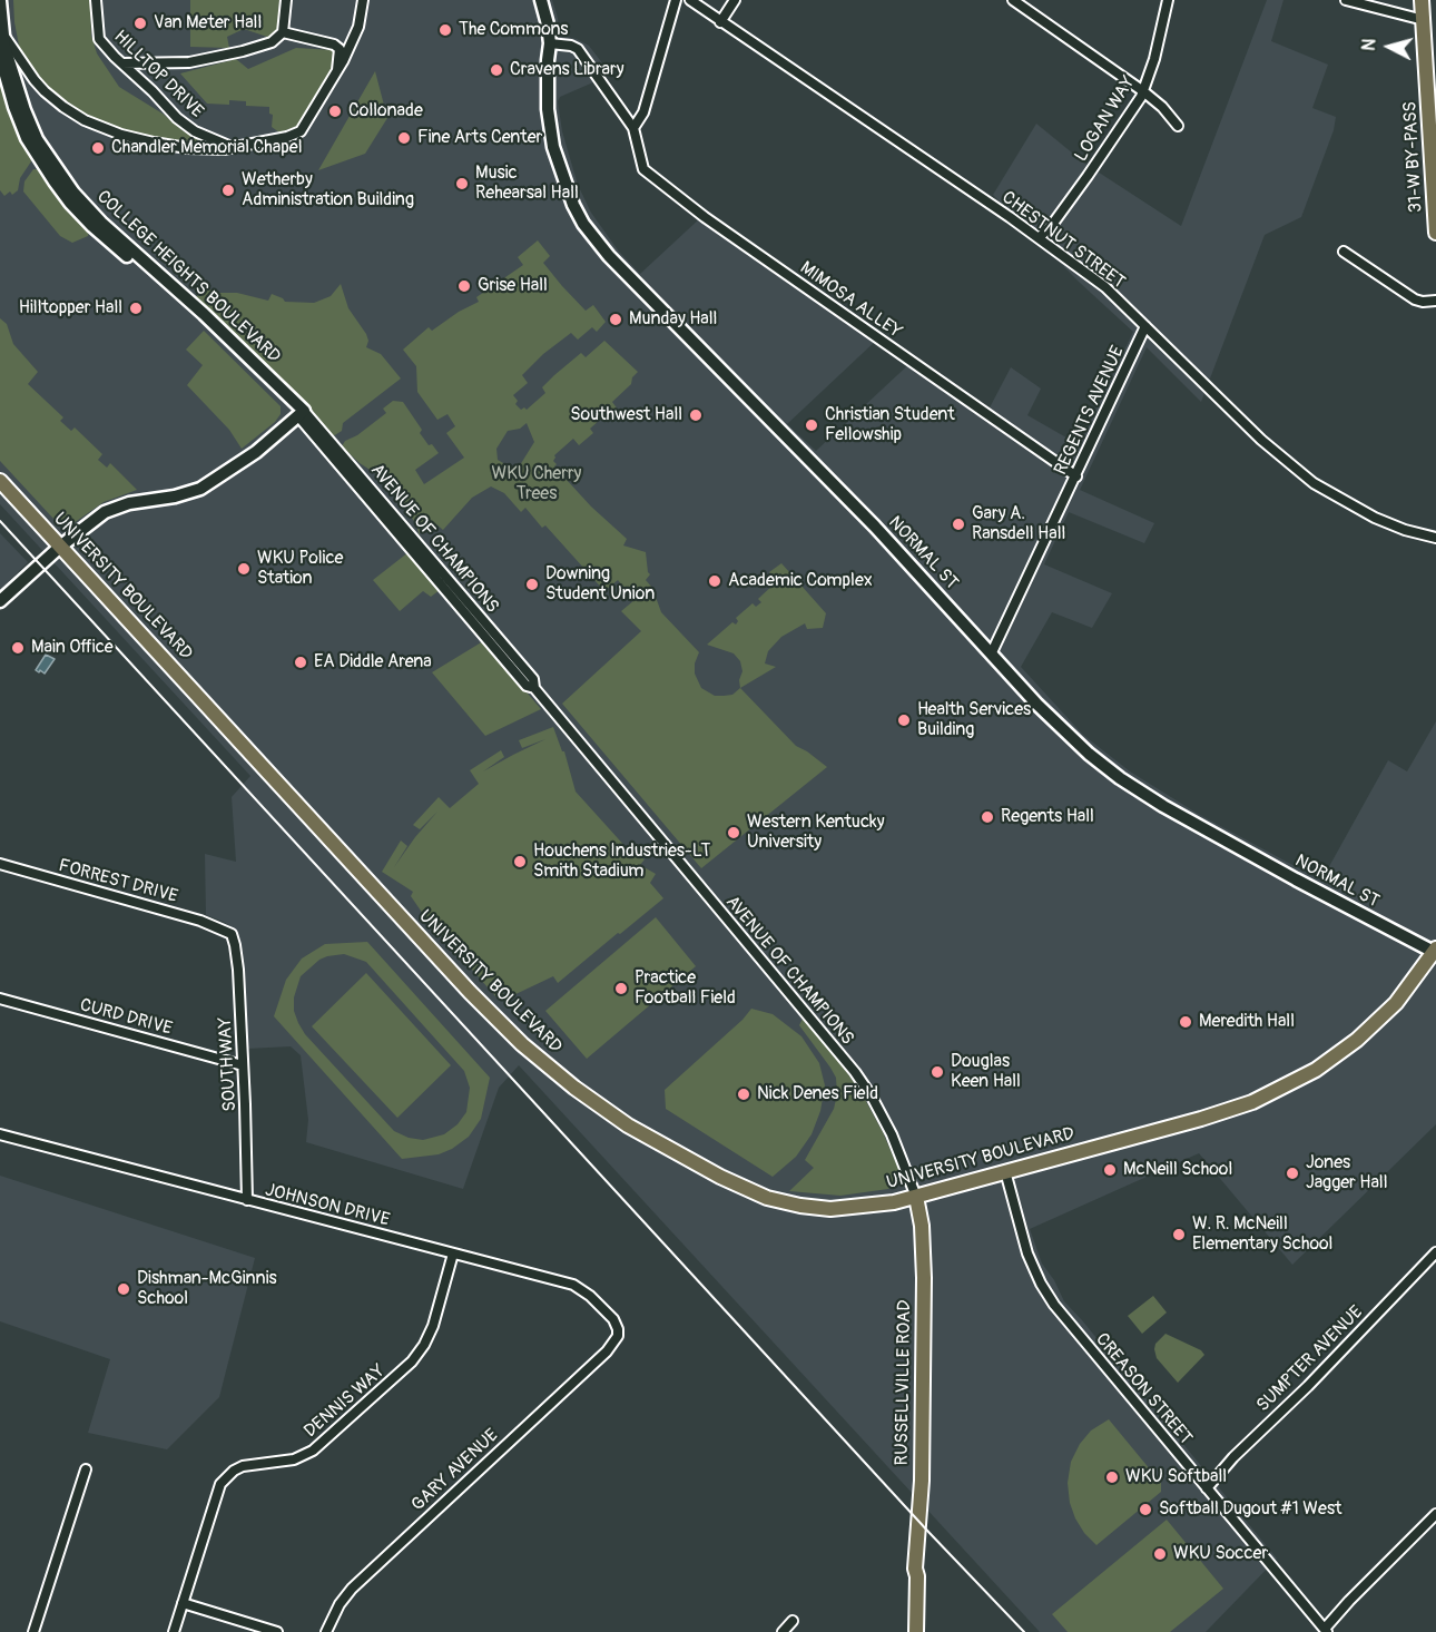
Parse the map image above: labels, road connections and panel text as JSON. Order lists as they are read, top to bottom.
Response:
{
  "streets": {
    "main road": ["31-W BY-PASS", "UNIVERSITY BOULEVARD", "RUSSELLVILLE ROAD"],
    "street": [
      "HILLTOP DRIVE",
      "LOGAN WAY",
      "CHESTNUT STREET",
      "COLLEGE HEIGHTS BOULEVARD",
      "MIMOSA ALLEY",
      "REGENTS AVENUE",
      "AVENUE OF CHAMPIONS",
      "NORMAL ST",
      "FORREST DRIVE",
      "CURD DRIVE",
      "SOUTH WAY",
      "JOHNSON DRIVE",
      "SUMPTER AVENUE",
      "CREASON STREET",
      "DENNIS WAY",
      "GARY AVENUE"
    ]
  },
  "crossings": [
    ["LOGAN WAY", "CHESTNUT STREET"],
    ["CHESTNUT STREET", "REGENTS AVENUE"],
    ["COLLEGE HEIGHTS BOULEVARD", "AVENUE OF CHAMPIONS"],
    ["MIMOSA ALLEY", "REGENTS AVENUE"],
    ["MIMOSA ALLEY", "NORMAL ST"],
    ["REGENTS AVENUE", "NORMAL ST"],
    ["AVENUE OF CHAMPIONS", "UNIVERSITY BOULEVARD"],
    ["AVENUE OF CHAMPIONS", "RUSSELLVILLE ROAD"],
    ["NORMAL ST", "UNIVERSITY BOULEVARD"],
    ["UNIVERSITY BOULEVARD", "RUSSELLVILLE ROAD"],
    ["UNIVERSITY BOULEVARD", "CREASON STREET"],
    ["FORREST DRIVE", "SOUTH WAY"],
    ["CURD DRIVE", "SOUTH WAY"],
    ["SOUTH WAY", "JOHNSON DRIVE"],
    ["JOHNSON DRIVE", "DENNIS WAY"],
    ["JOHNSON DRIVE", "GARY AVENUE"],
    ["SUMPTER AVENUE", "CREASON STREET"]
  ],
  "parks": ["WKU Cherry Trees"],
  "places": [
    "Van Meter Hall",
    "The Commons",
    "Cravens Library",
    "Collonade",
    "Fine Arts Center",
    "Chandler Memorial Chapel",
    "Music Rehearsal Hall",
    "Wetherby Administration Building",
    "Grise Hall",
    "Hilltopper Hall",
    "Munday Hall",
    "Southwest Hall",
    "Christian Student Fellowship",
    "Gary A. Ransdell Hall",
    "WKU Police Station",
    "Academic Complex",
    "Downing Student Union",
    "Main Office",
    "EA Diddle Arena",
    "Health Services Building",
    "Regents Hall",
    "Western Kentucky University",
    "Houchens Industries-LT Smith Stadium",
    "Practice Football Field",
    "Meredith Hall",
    "Douglas Keen Hall",
    "Nick Denes Field",
    "McNeill School",
    "Jones Jagger Hall",
    "W. R. McNeill Elementary School",
    "Dishman-McGinnis School",
    "WKU Softball",
    "Softball Dugout #1 West",
    "WKU Soccer"
  ],
  "north": "left"
}
